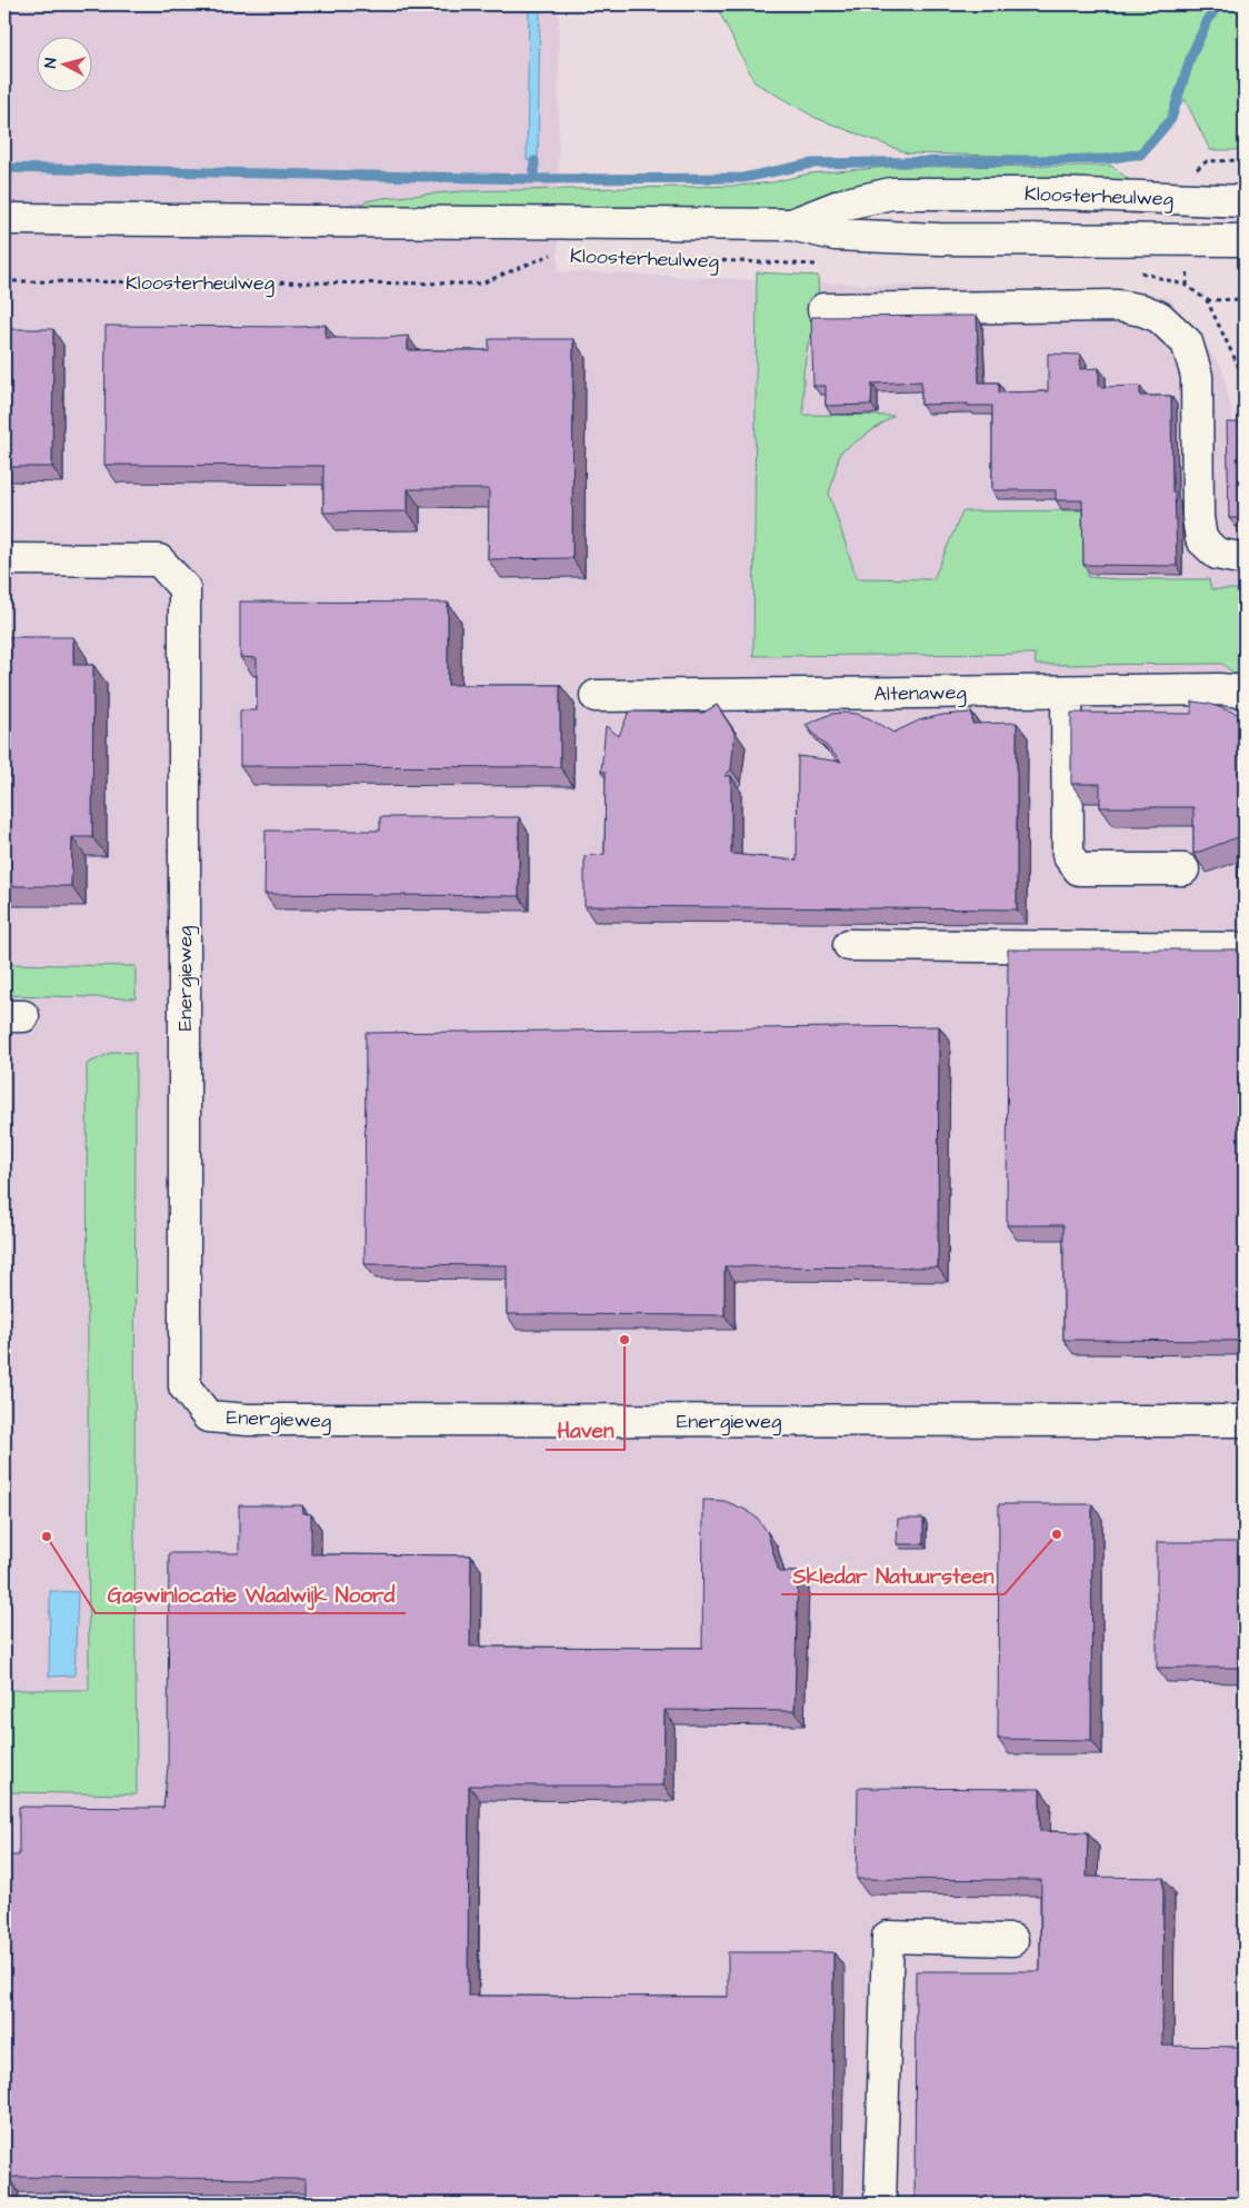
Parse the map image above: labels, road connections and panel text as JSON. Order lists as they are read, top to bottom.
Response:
{
  "streets": {
    "street": ["Kloosterheulweg", "Altenaweg", "Energieweg"]
  },
  "places": ["Haven", "Skledar Natuursteen", "Gaswinlocatie Waalwijk Noord"],
  "north": "left"
}
